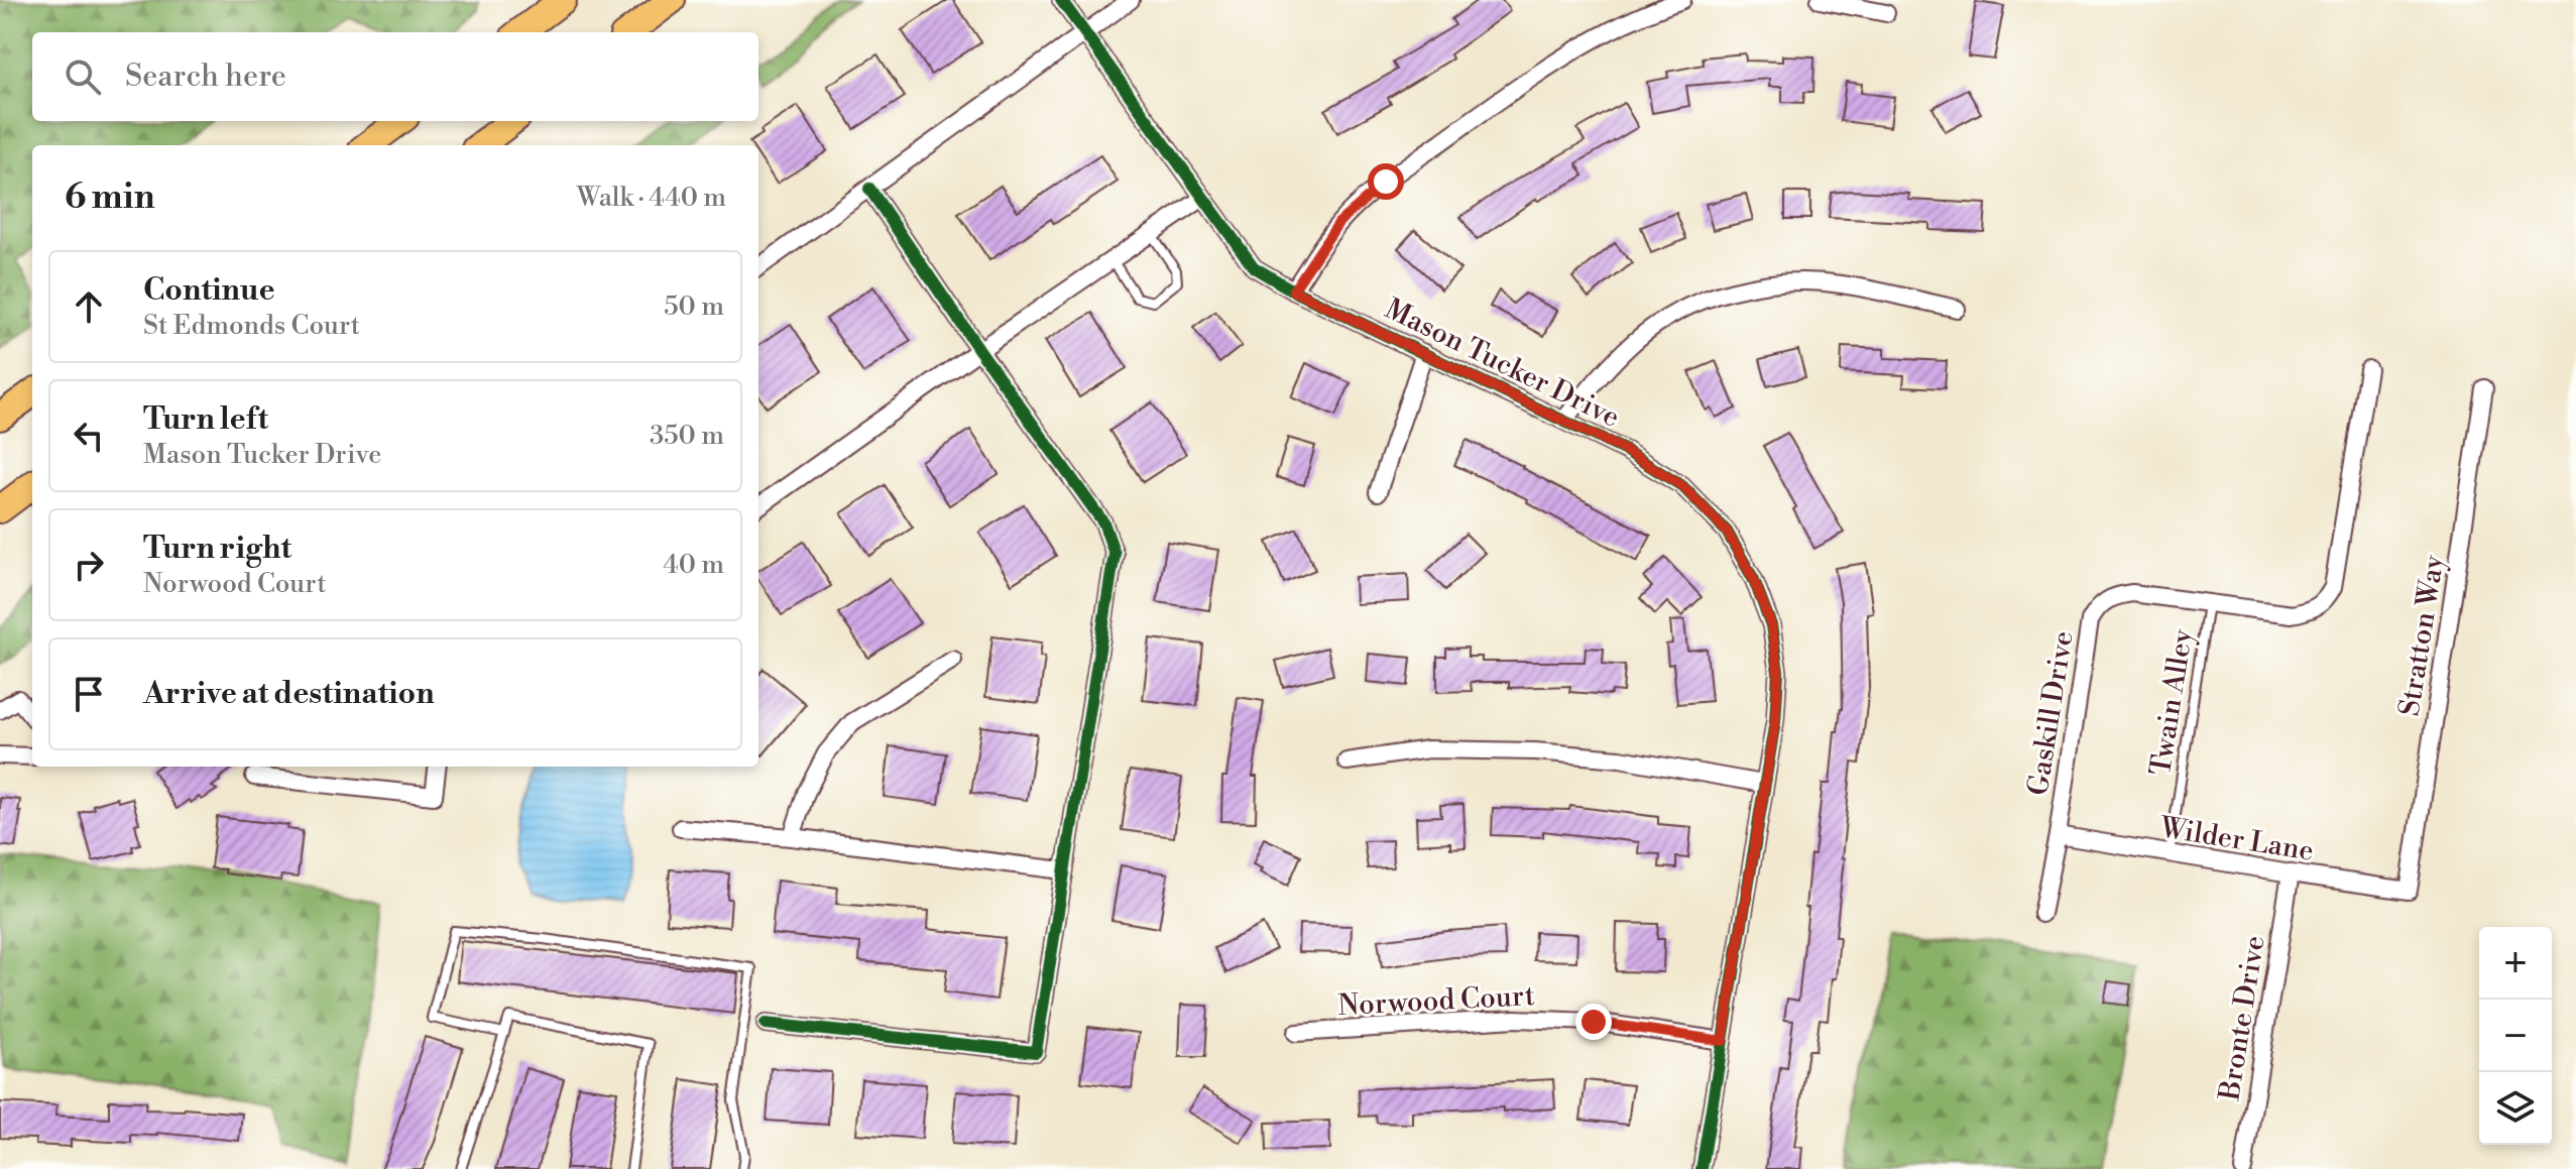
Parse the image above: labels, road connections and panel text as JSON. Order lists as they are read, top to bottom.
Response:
{
  "streets": {
    "street": [
      "Mason Tucker Drive",
      "Stratton Way",
      "Gaskill Drive",
      "Wilder Lane",
      "Norwood Court",
      "Bronte Drive"
    ],
    "lane": ["Twain Alley"]
  },
  "crossings": [
    ["Mason Tucker Drive", "Norwood Court"],
    ["Stratton Way", "Wilder Lane"],
    ["Twain Alley", "Gaskill Drive"],
    ["Twain Alley", "Wilder Lane"],
    ["Gaskill Drive", "Wilder Lane"],
    ["Wilder Lane", "Bronte Drive"]
  ],
  "page": {
    "search": "Search here",
    "heading": ["6 min", "Walk · 440 m"],
    "list": [
      ["Continue", "St Edmonds Court", "50 m"],
      ["Turn left", "Mason Tucker Drive", "350 m"],
      ["Turn right", "Norwood Court", "40 m"],
      "Arrive at destination"
    ],
    "map_buttons": ["+", "−"]
  }
}
